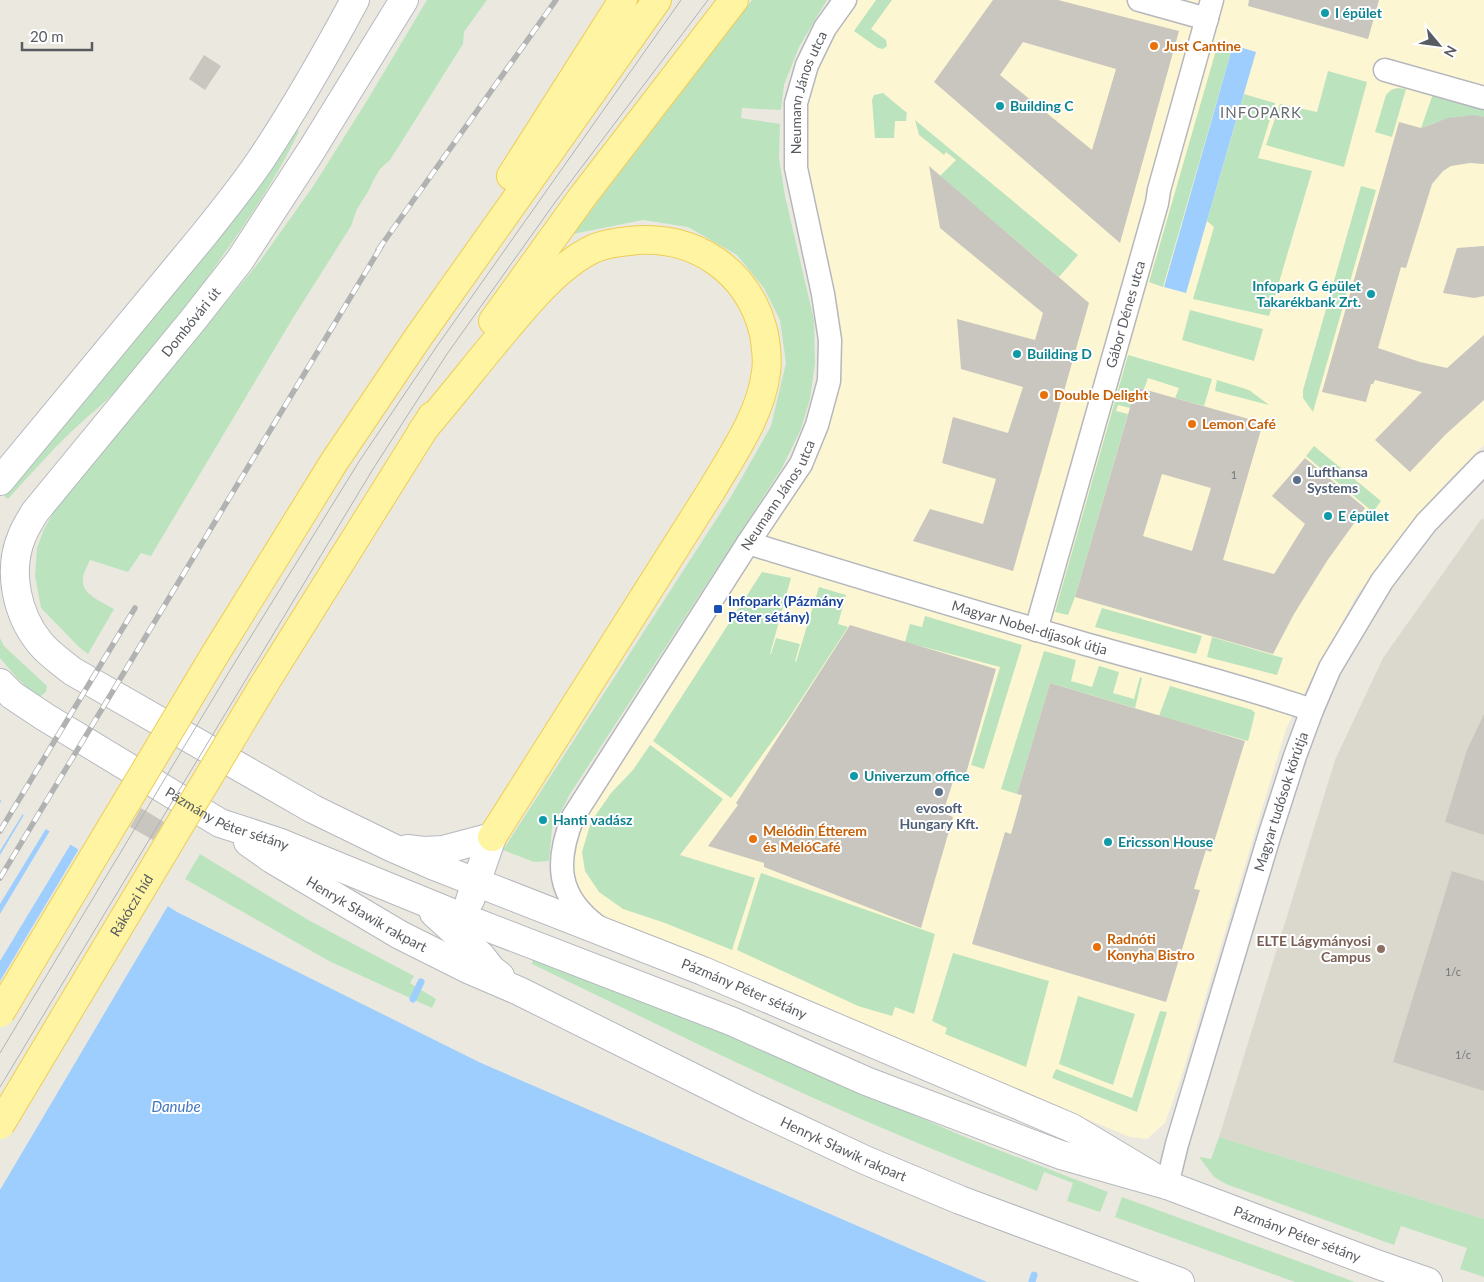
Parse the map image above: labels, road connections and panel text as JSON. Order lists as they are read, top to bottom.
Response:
{
  "streets": {
    "main road": [
      "Dombóvári út",
      "Pázmány Péter sétány",
      "Rákóczi híd",
      "Henryk Sławik rakpart"
    ],
    "street": [
      "Neumann János utca",
      "Gábor Dénes utca",
      "Magyar Nobel-díjasok útja",
      "Magyar tudósok körútja"
    ]
  },
  "crossings": [
    ["Neumann János utca", "Magyar Nobel-díjasok útja"],
    ["Neumann János utca", "Pázmány Péter sétány"],
    ["Gábor Dénes utca", "Magyar Nobel-díjasok útja"],
    ["Dombóvári út", "Pázmány Péter sétány"],
    ["Magyar Nobel-díjasok útja", "Magyar tudósok körútja"],
    ["Magyar tudósok körútja", "Pázmány Péter sétány"],
    ["Pázmány Péter sétány", "Henryk Sławik rakpart"]
  ],
  "districts": ["INFOPARK"],
  "water": ["Danube"],
  "places": {
    "other": [
      "I épület",
      "Just Cantine",
      "Building C",
      "Infopark G épület Takarékbank Zrt.",
      "Building D",
      "Double Delight",
      "Lemon Café",
      "Lufthansa Systems",
      "E épület",
      "Univerzum office",
      "evosoft Hungary Kft.",
      "Hanti vadász",
      "Melódin Étterem és MelóCafé",
      "Ericsson House",
      "Radnóti Konyha Bistro",
      "ELTE Lágymányosi Campus"
    ],
    "transit": ["Infopark (Pázmány Péter sétány)"]
  },
  "house_numbers": ["1", "1/c", "1/c"],
  "scale_bar": "20 m",
  "north": "bottom right"
}
